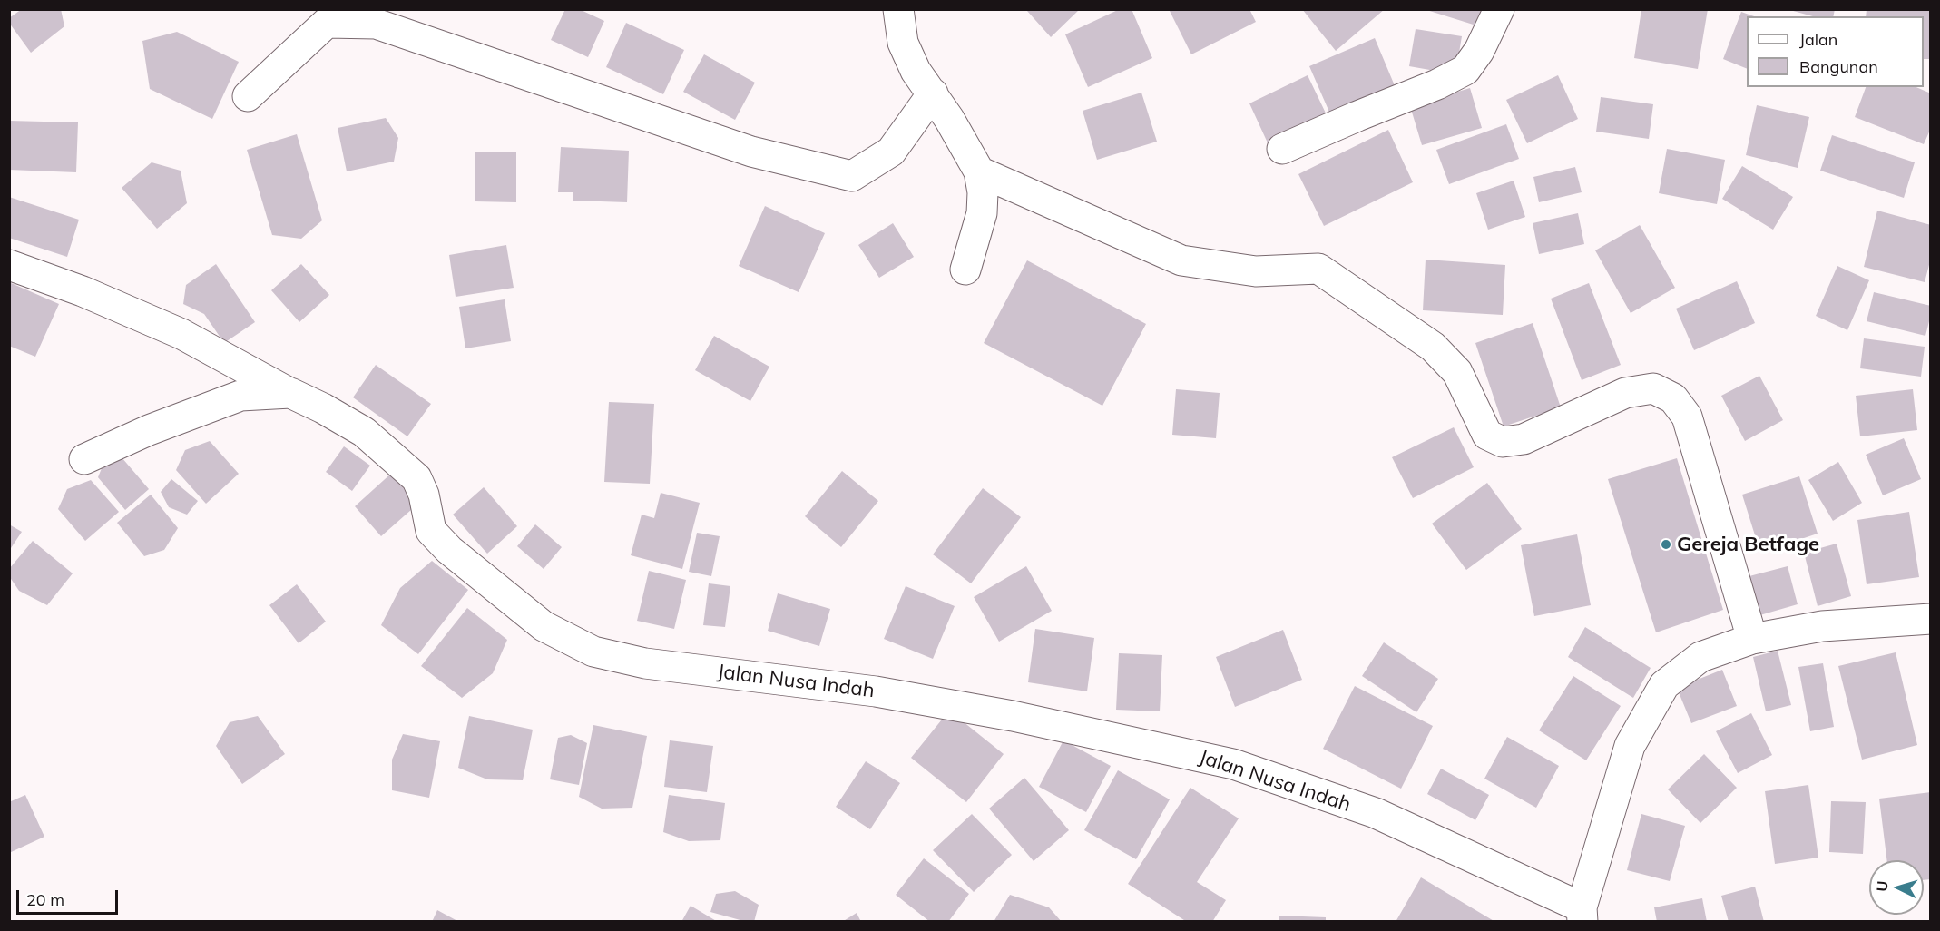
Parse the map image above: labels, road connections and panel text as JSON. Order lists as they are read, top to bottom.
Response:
{
  "streets": {
    "street": ["Jalan Nusa Indah"]
  },
  "places": ["Gereja Betfage"],
  "legend": ["Jalan", "Bangunan"],
  "scale_bar": "20 m",
  "north": "left"
}
